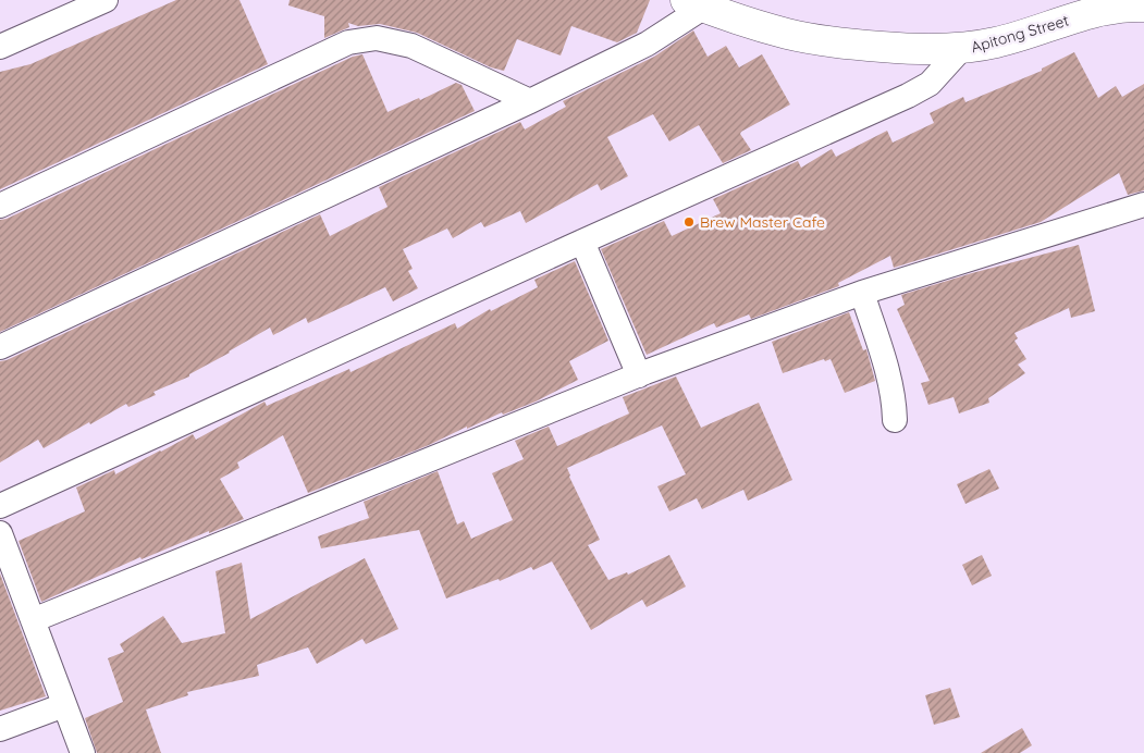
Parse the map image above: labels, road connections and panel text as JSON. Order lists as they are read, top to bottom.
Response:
{
  "streets": {
    "street": ["Apitong Street"]
  },
  "places": ["Brew Master Cafe"]
}
